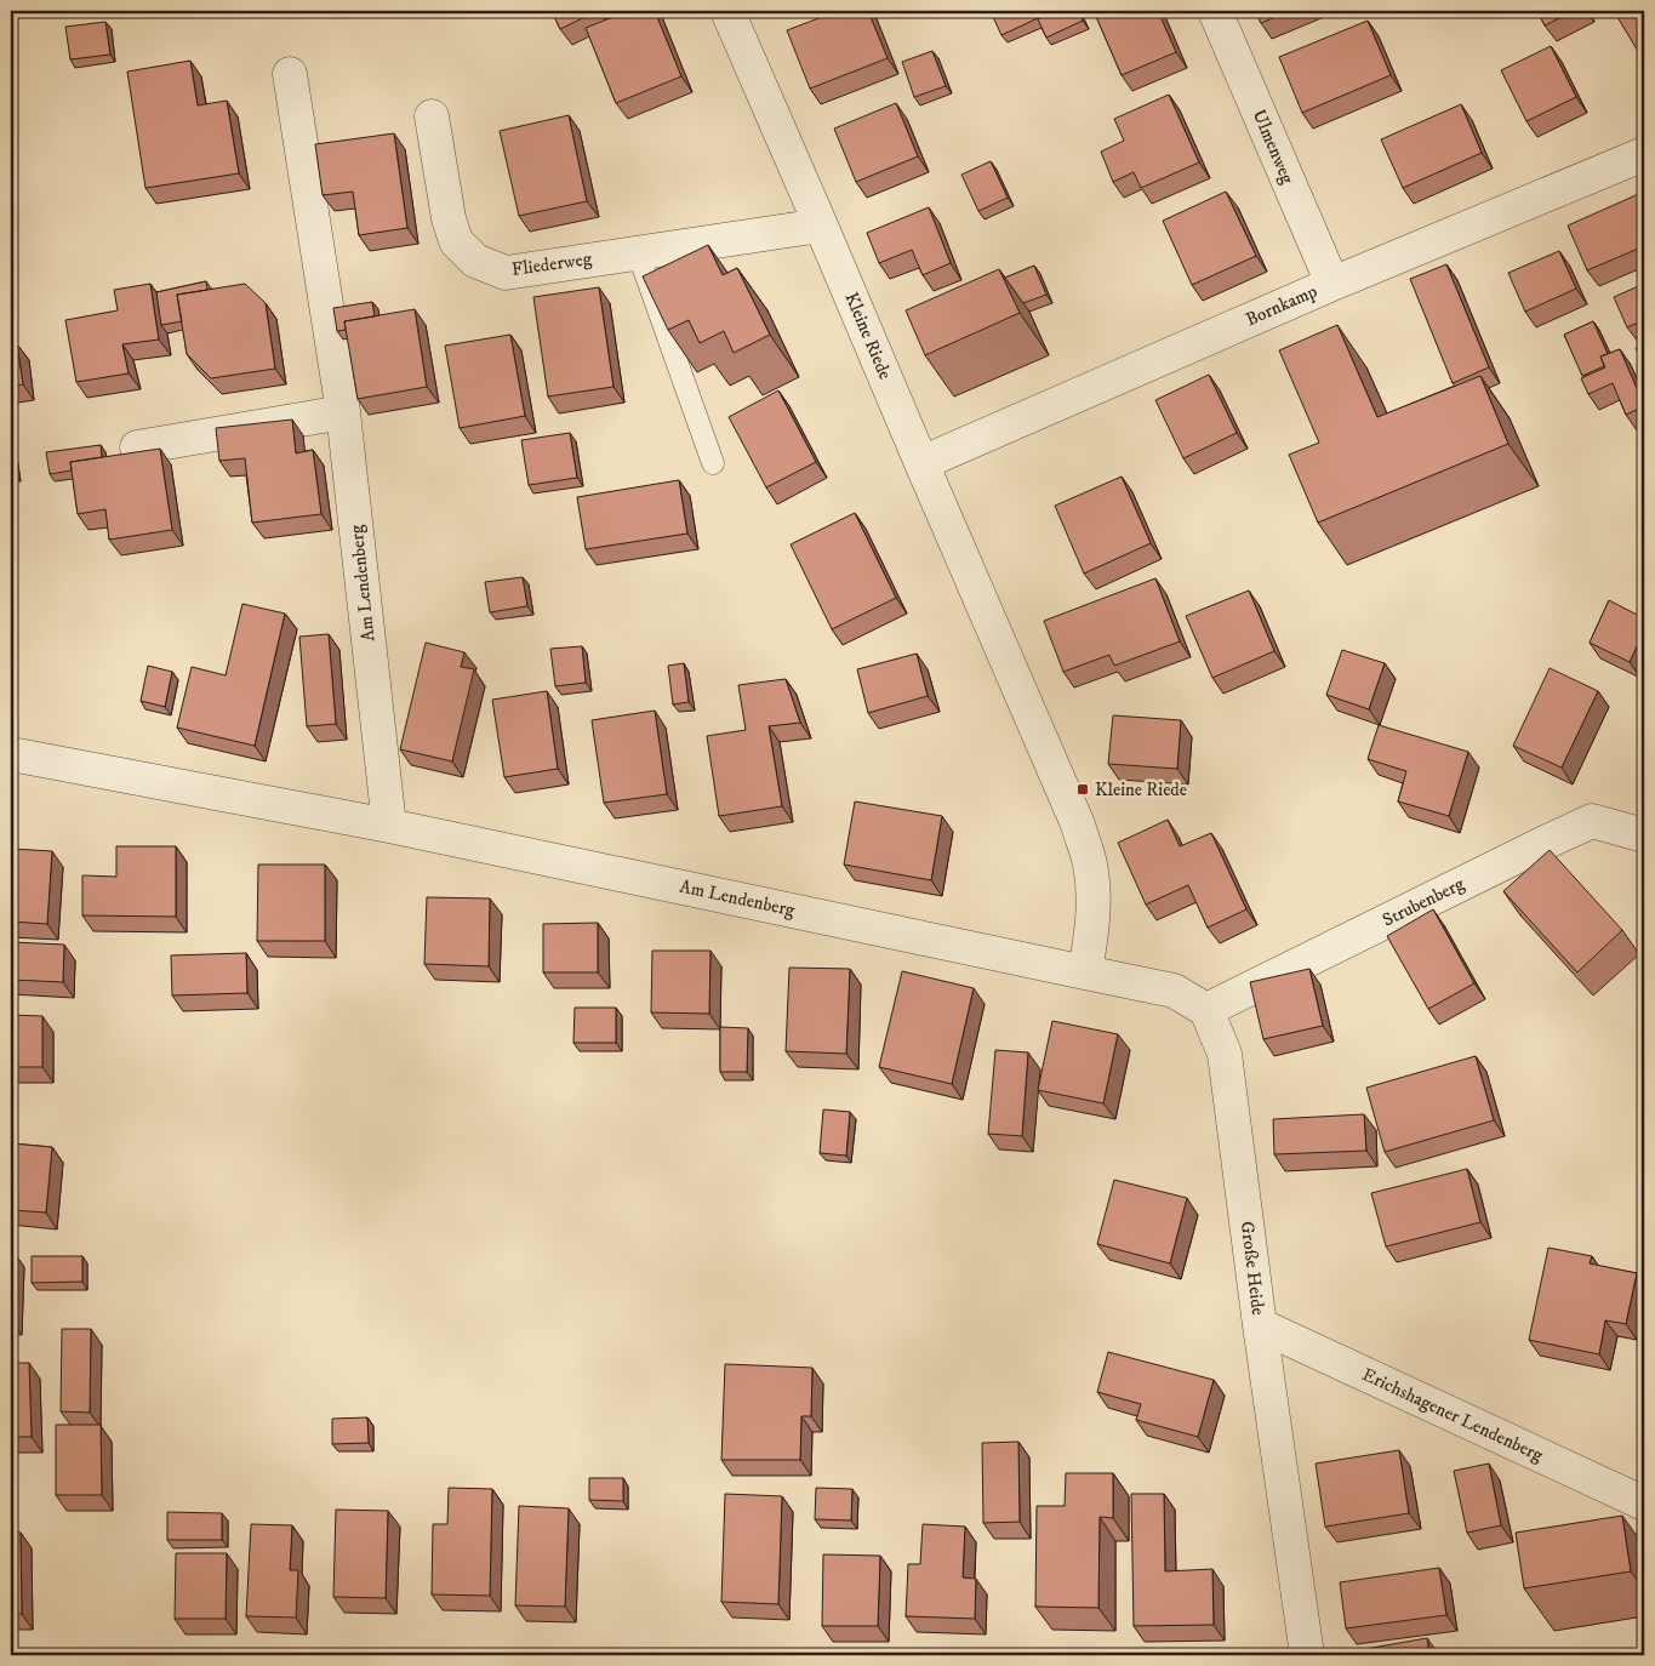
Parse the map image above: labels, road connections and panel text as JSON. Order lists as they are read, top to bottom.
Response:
{
  "streets": {
    "street": [
      "Ulmenweg",
      "Fliederweg",
      "Bornkamp",
      "Kleine Riede",
      "Am Lendenberg",
      "Strubenberg",
      "Große Heide",
      "Erichshagener Lendenberg"
    ]
  },
  "crossings": [
    ["Ulmenweg", "Bornkamp"],
    ["Fliederweg", "Kleine Riede"],
    ["Bornkamp", "Kleine Riede"],
    ["Kleine Riede", "Am Lendenberg"],
    ["Strubenberg", "Große Heide"],
    ["Große Heide", "Erichshagener Lendenberg"]
  ],
  "places": {
    "transit": ["Kleine Riede"]
  }
}
